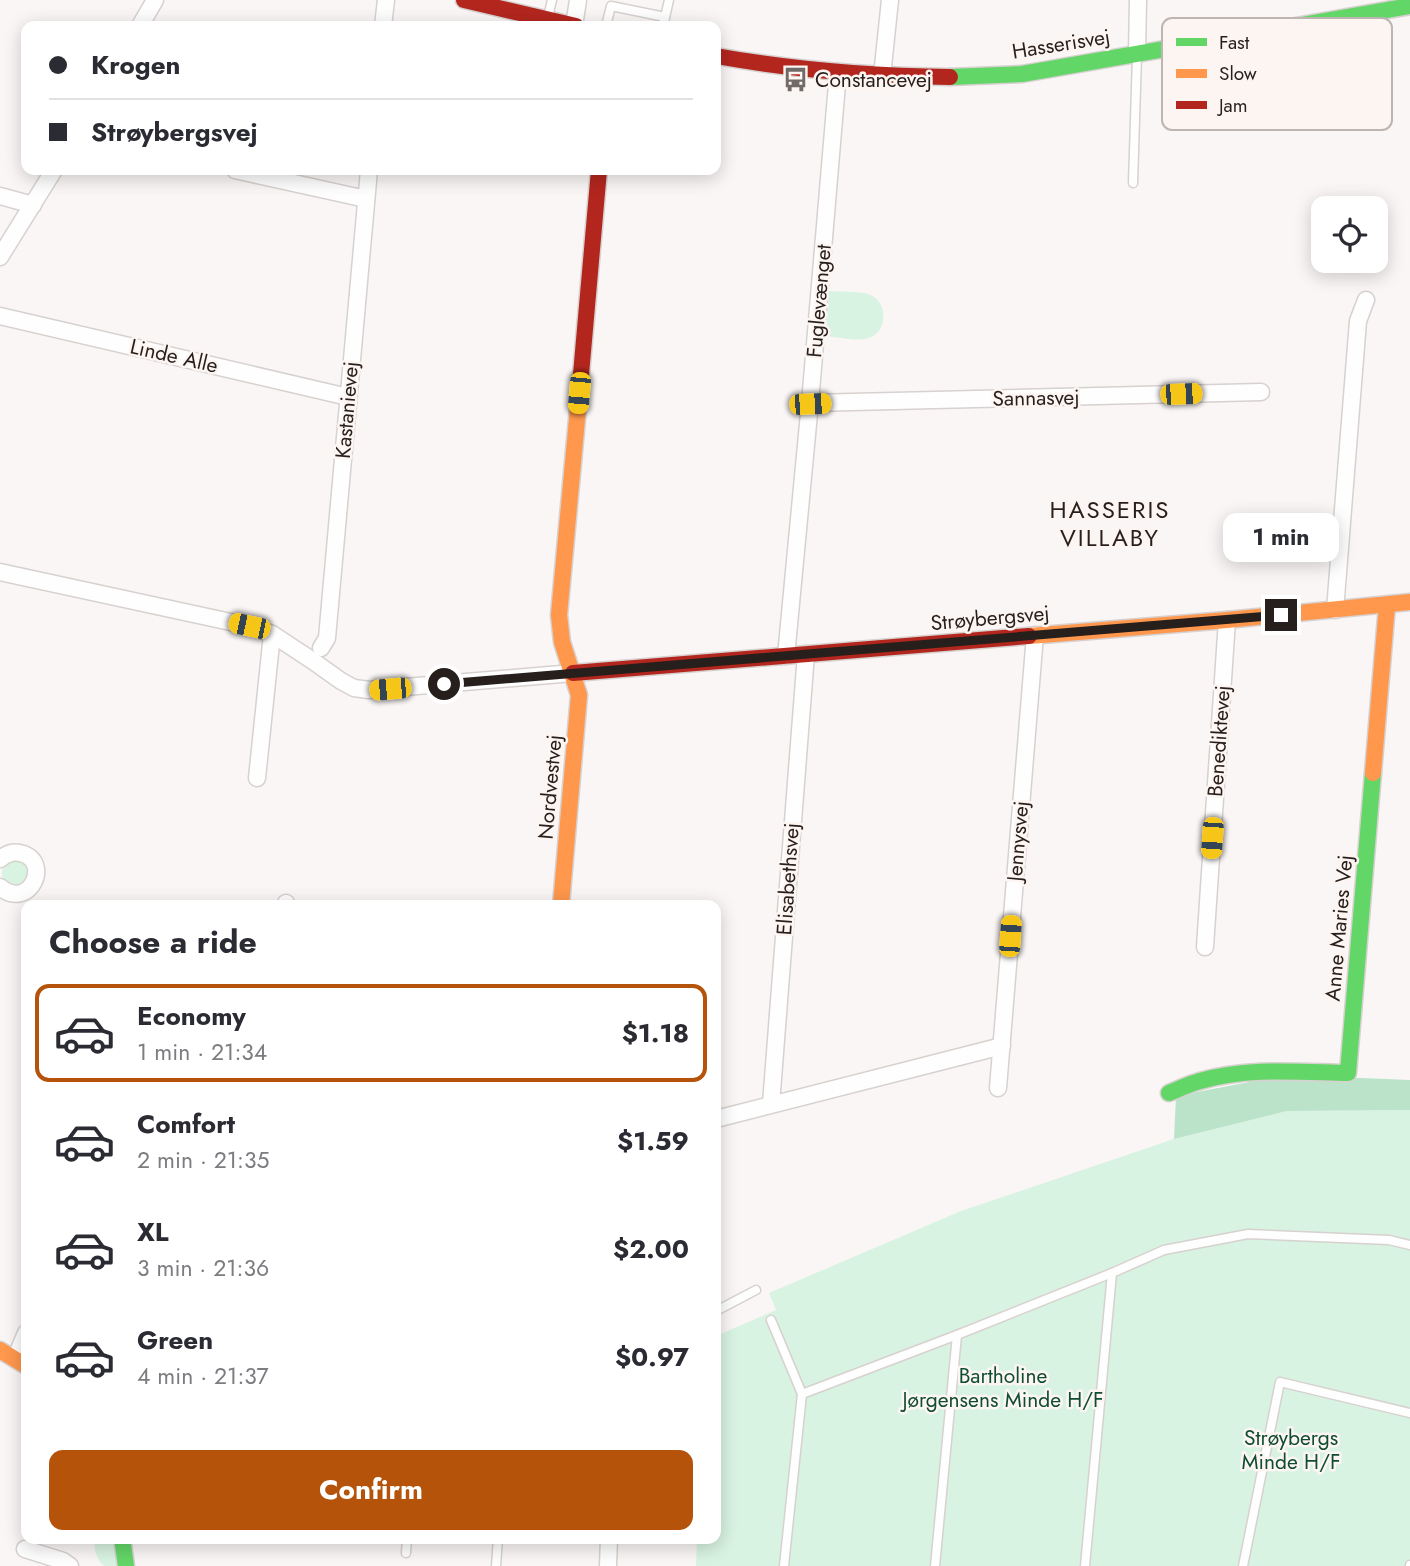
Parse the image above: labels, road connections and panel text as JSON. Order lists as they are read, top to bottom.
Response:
{
  "streets": {
    "street": [
      "Hasserisvej",
      "Fuglevænget",
      "Linde Alle",
      "Sannasvej",
      "Kastanievej",
      "Strøybergsvej",
      "Benediktevej",
      "Nordvestvej",
      "Jennysvej",
      "Elisabethsvej",
      "Anne Maries Vej"
    ]
  },
  "crossings": [
    ["Hasserisvej", "Fuglevænget"],
    ["Fuglevænget", "Sannasvej"],
    ["Fuglevænget", "Strøybergsvej"],
    ["Linde Alle", "Kastanievej"],
    ["Strøybergsvej", "Benediktevej"],
    ["Strøybergsvej", "Nordvestvej"],
    ["Strøybergsvej", "Jennysvej"],
    ["Strøybergsvej", "Elisabethsvej"],
    ["Strøybergsvej", "Anne Maries Vej"]
  ],
  "districts": ["HASSERIS VILLABY"],
  "parks": ["Bartholine Jørgensens Minde H/F", "Strøybergs Minde H/F"],
  "places": {
    "bus stop": ["Constancevej"]
  },
  "legend": ["Fast", "Slow", "Jam"],
  "page": {
    "banner": ["Krogen", "Strøybergsvej"],
    "bubble": "1 min",
    "heading": "Choose a ride",
    "list": [
      {
        "name": "Economy",
        "note": "1 min · 21:34",
        "value": "$1.18"
      },
      {
        "name": "Comfort",
        "note": "2 min · 21:35",
        "value": "$1.59"
      },
      {
        "name": "XL",
        "note": "3 min · 21:36",
        "value": "$2.00"
      },
      {
        "name": "Green",
        "note": "4 min · 21:37",
        "value": "$0.97"
      }
    ],
    "buttons": "Confirm"
  }
}
